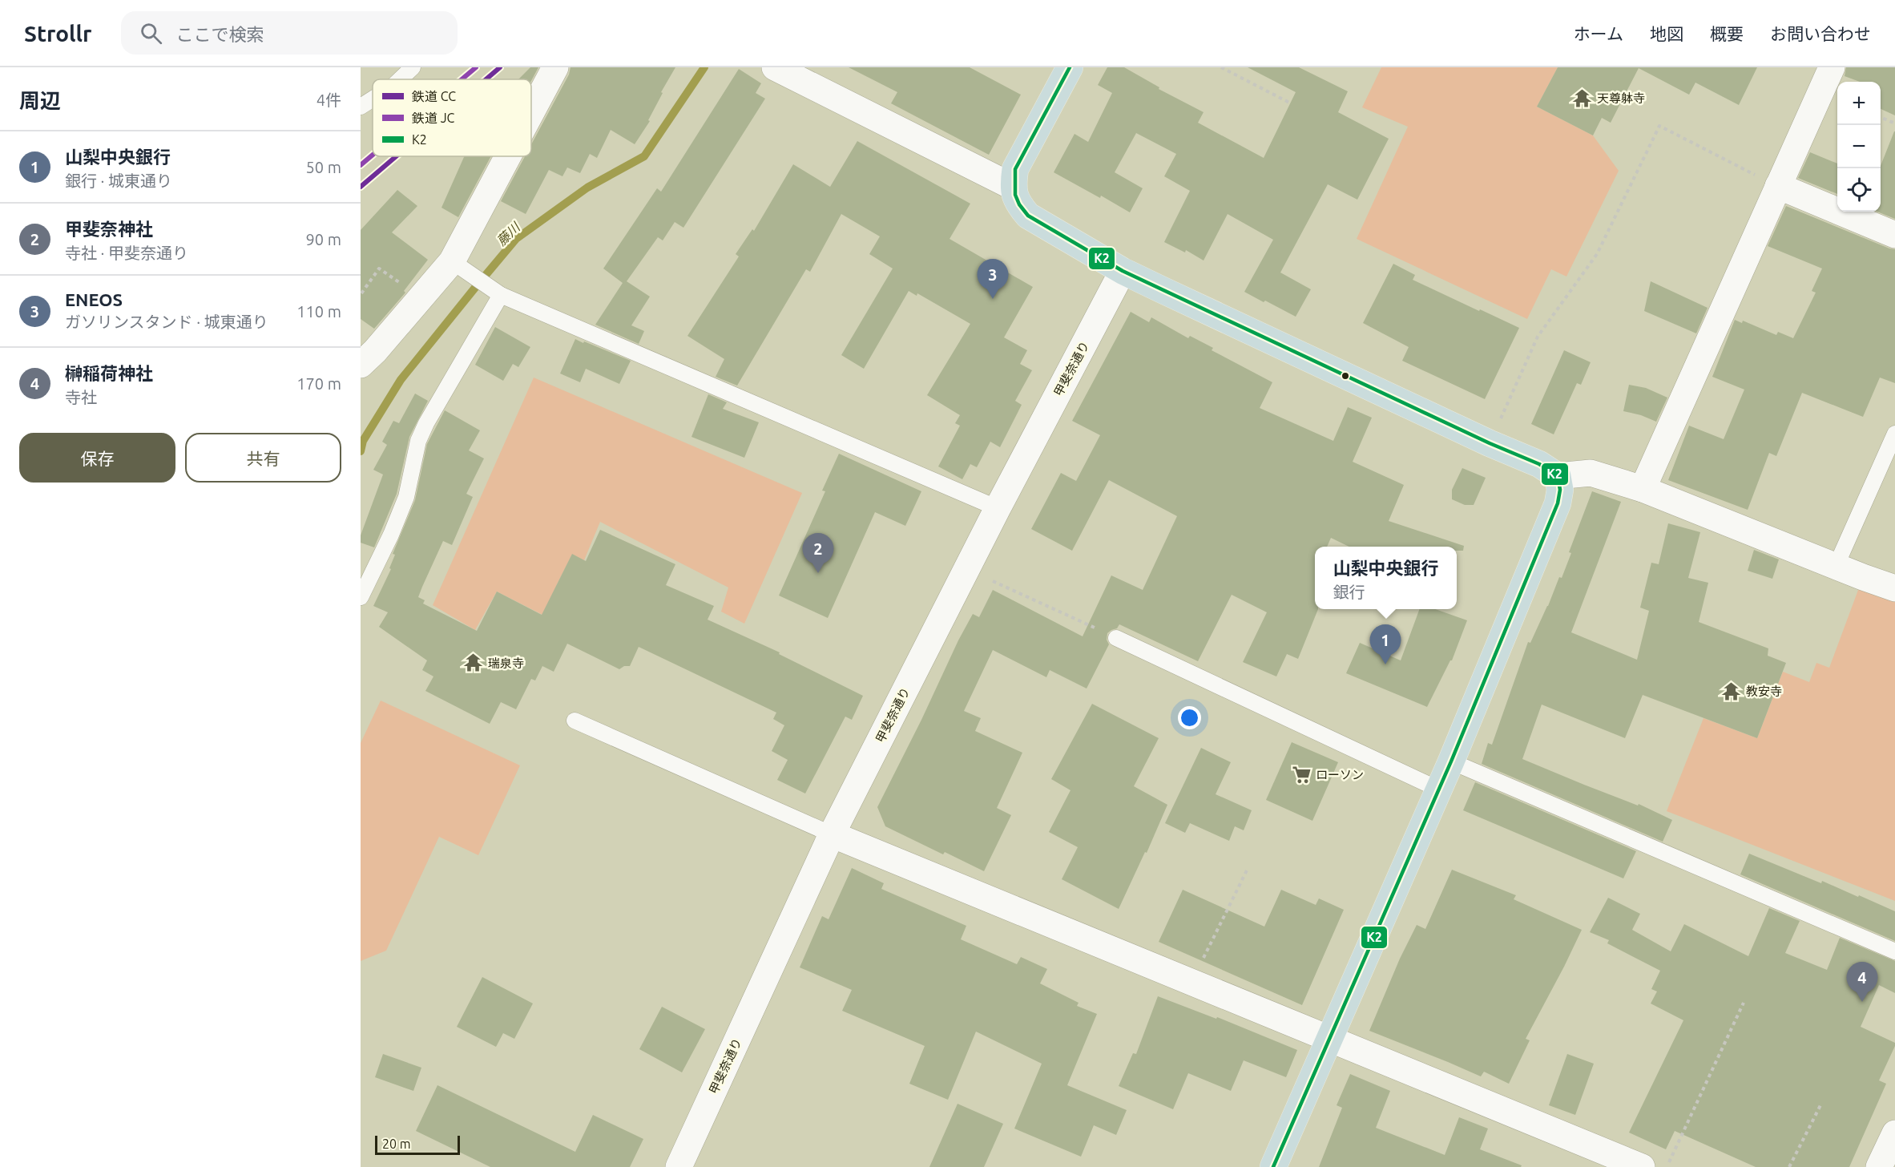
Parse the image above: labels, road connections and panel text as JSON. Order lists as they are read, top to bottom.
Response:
{
  "streets": {
    "street": ["甲斐奈通り"]
  },
  "water": ["藤川"],
  "places": {
    "temple": ["天尊躰寺", "瑞泉寺", "教安寺"],
    "supermarket": ["ローソン"]
  },
  "lines": ["rail line CC", "rail line JC", "transit line K2"],
  "legend": ["鉄道 CC", "鉄道 JC", "K2"],
  "scale_bar": "20 m",
  "page": {
    "header": "Strollr",
    "search": "ここで検索",
    "nav": [
      "ホーム",
      "地図",
      "概要",
      "お問い合わせ"
    ],
    "heading": ["周辺", "4件"],
    "map_buttons": ["+", "−"],
    "list": [
      {
        "mark": "1",
        "name": "山梨中央銀行",
        "note": "銀行 · 城東通り",
        "value": "50 m"
      },
      {
        "mark": "2",
        "name": "甲斐奈神社",
        "note": "寺社 · 甲斐奈通り",
        "value": "90 m"
      },
      {
        "mark": "3",
        "name": "ENEOS",
        "note": "ガソリンスタンド · 城東通り",
        "value": "110 m"
      },
      {
        "mark": "4",
        "name": "榊稲荷神社",
        "note": "寺社",
        "value": "170 m"
      }
    ],
    "pins": [
      "3",
      "2",
      "1",
      "4"
    ],
    "buttons": ["保存", "共有"],
    "popup": ["山梨中央銀行", "銀行"],
    "scale": "20 m"
  }
}
